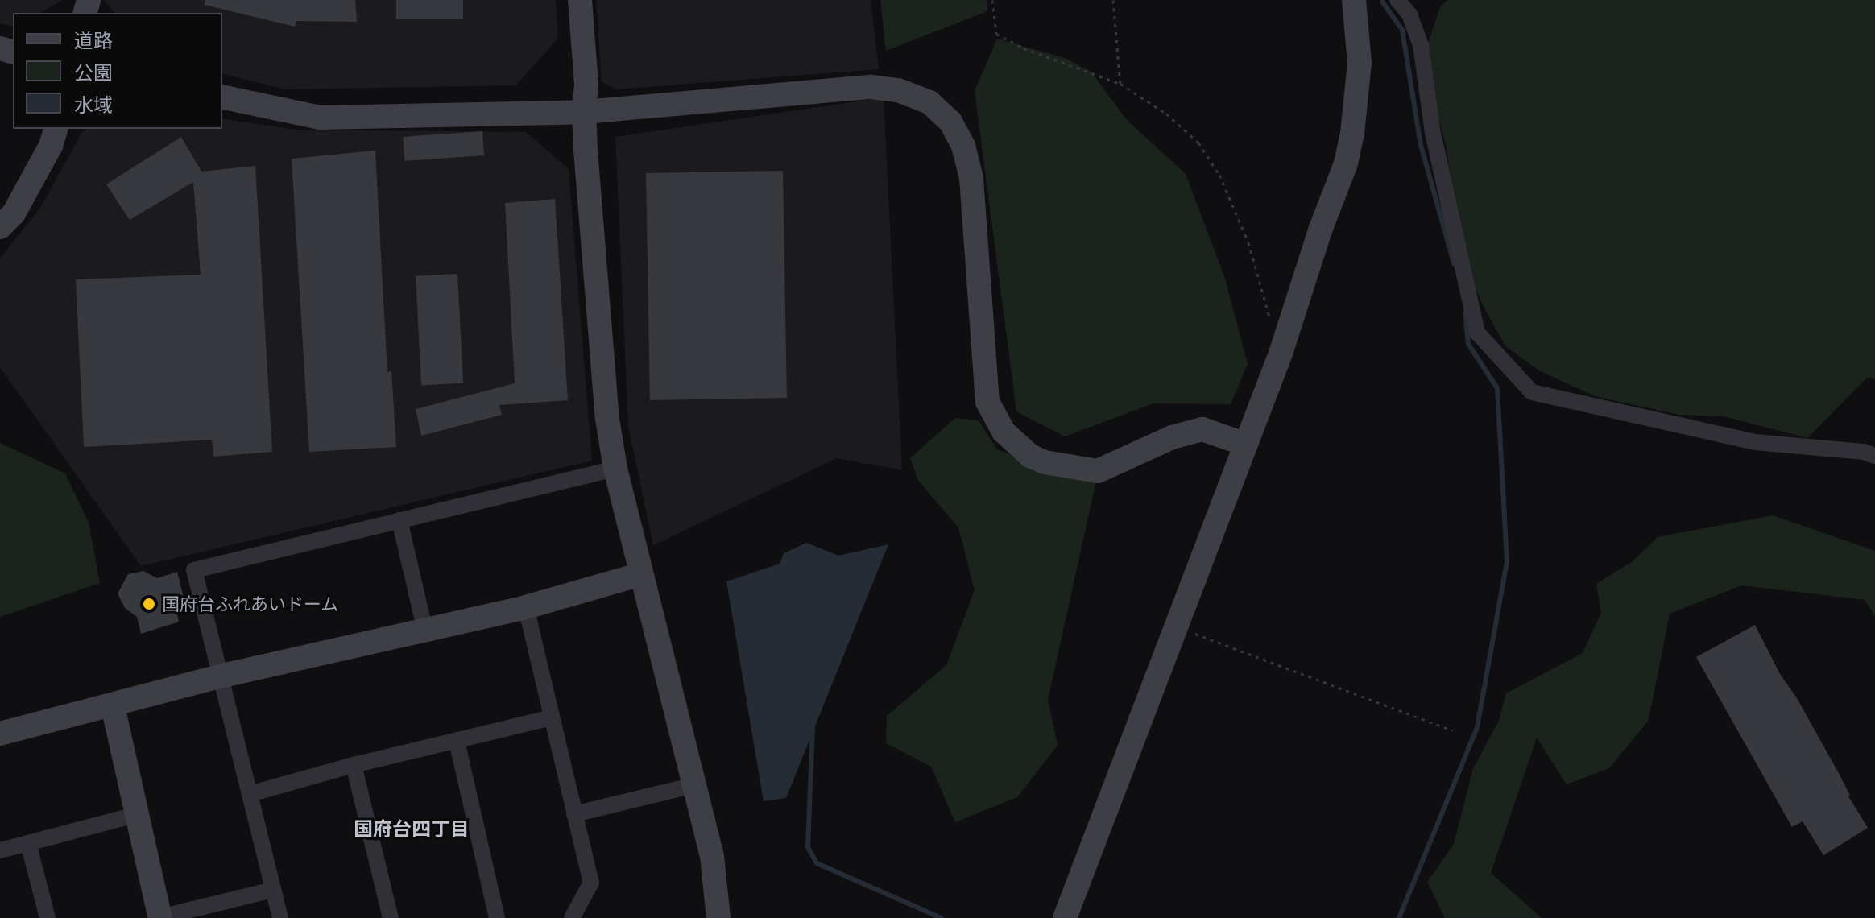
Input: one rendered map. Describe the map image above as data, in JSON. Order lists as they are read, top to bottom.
{
  "districts": ["国府台四丁目"],
  "places": ["国府台ふれあいドーム"],
  "legend": ["道路", "公園", "水域"]
}
